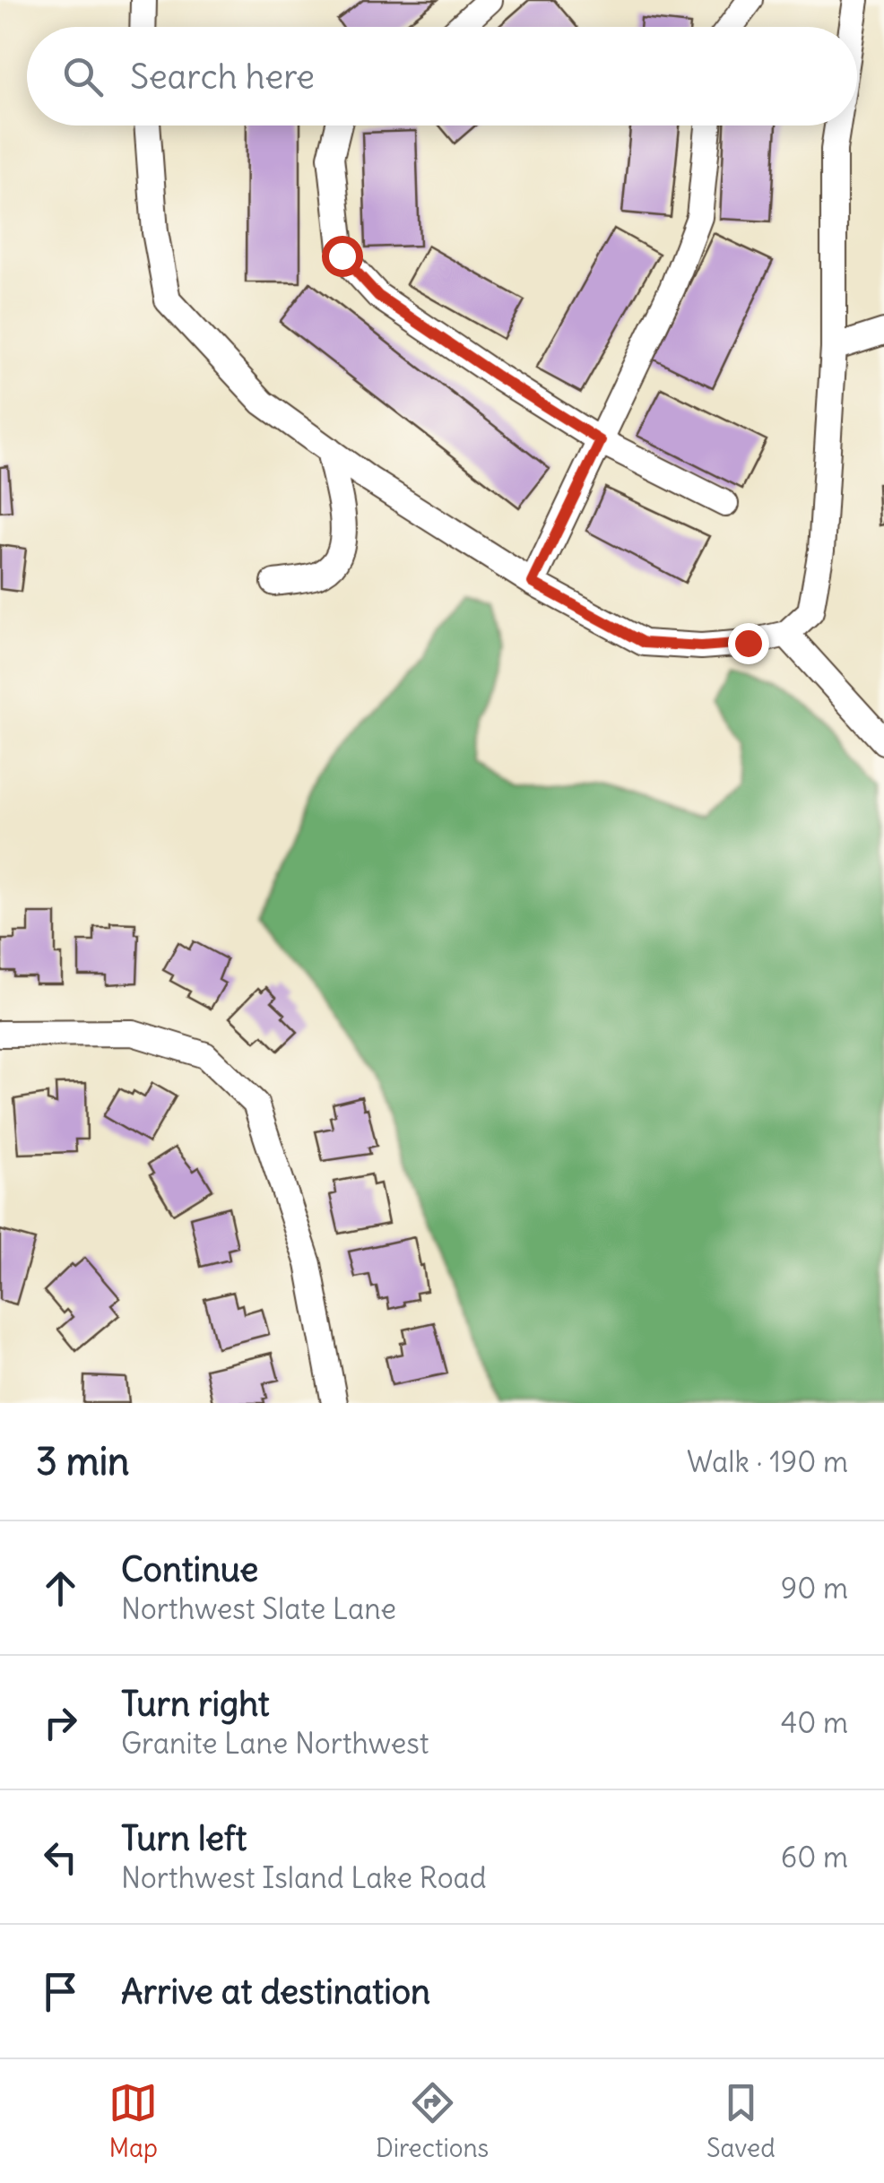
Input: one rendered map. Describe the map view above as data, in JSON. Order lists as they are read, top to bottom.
{
  "page": {
    "search": "Search here",
    "heading": ["3 min", "Walk · 190 m"],
    "list": [
      ["Continue", "Northwest Slate Lane", "90 m"],
      ["Turn right", "Granite Lane Northwest", "40 m"],
      ["Turn left", "Northwest Island Lake Road", "60 m"],
      "Arrive at destination"
    ],
    "nav": ["Map", "Directions", "Saved"]
  }
}
